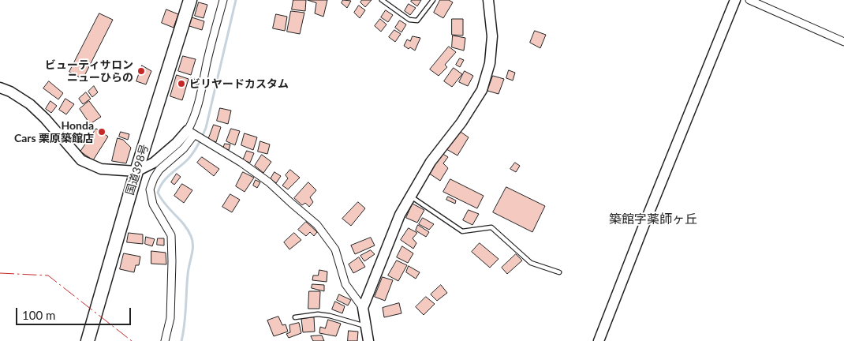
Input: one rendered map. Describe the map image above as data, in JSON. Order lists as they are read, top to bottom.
{
  "streets": {
    "highway": ["国道398号"]
  },
  "districts": ["築館字薬師ヶ丘"],
  "places": ["ビューティサロン ニューひらの", "ビリヤードカスタム", "Honda Cars 栗原築館店"],
  "scale_bar": "100 m"
}
